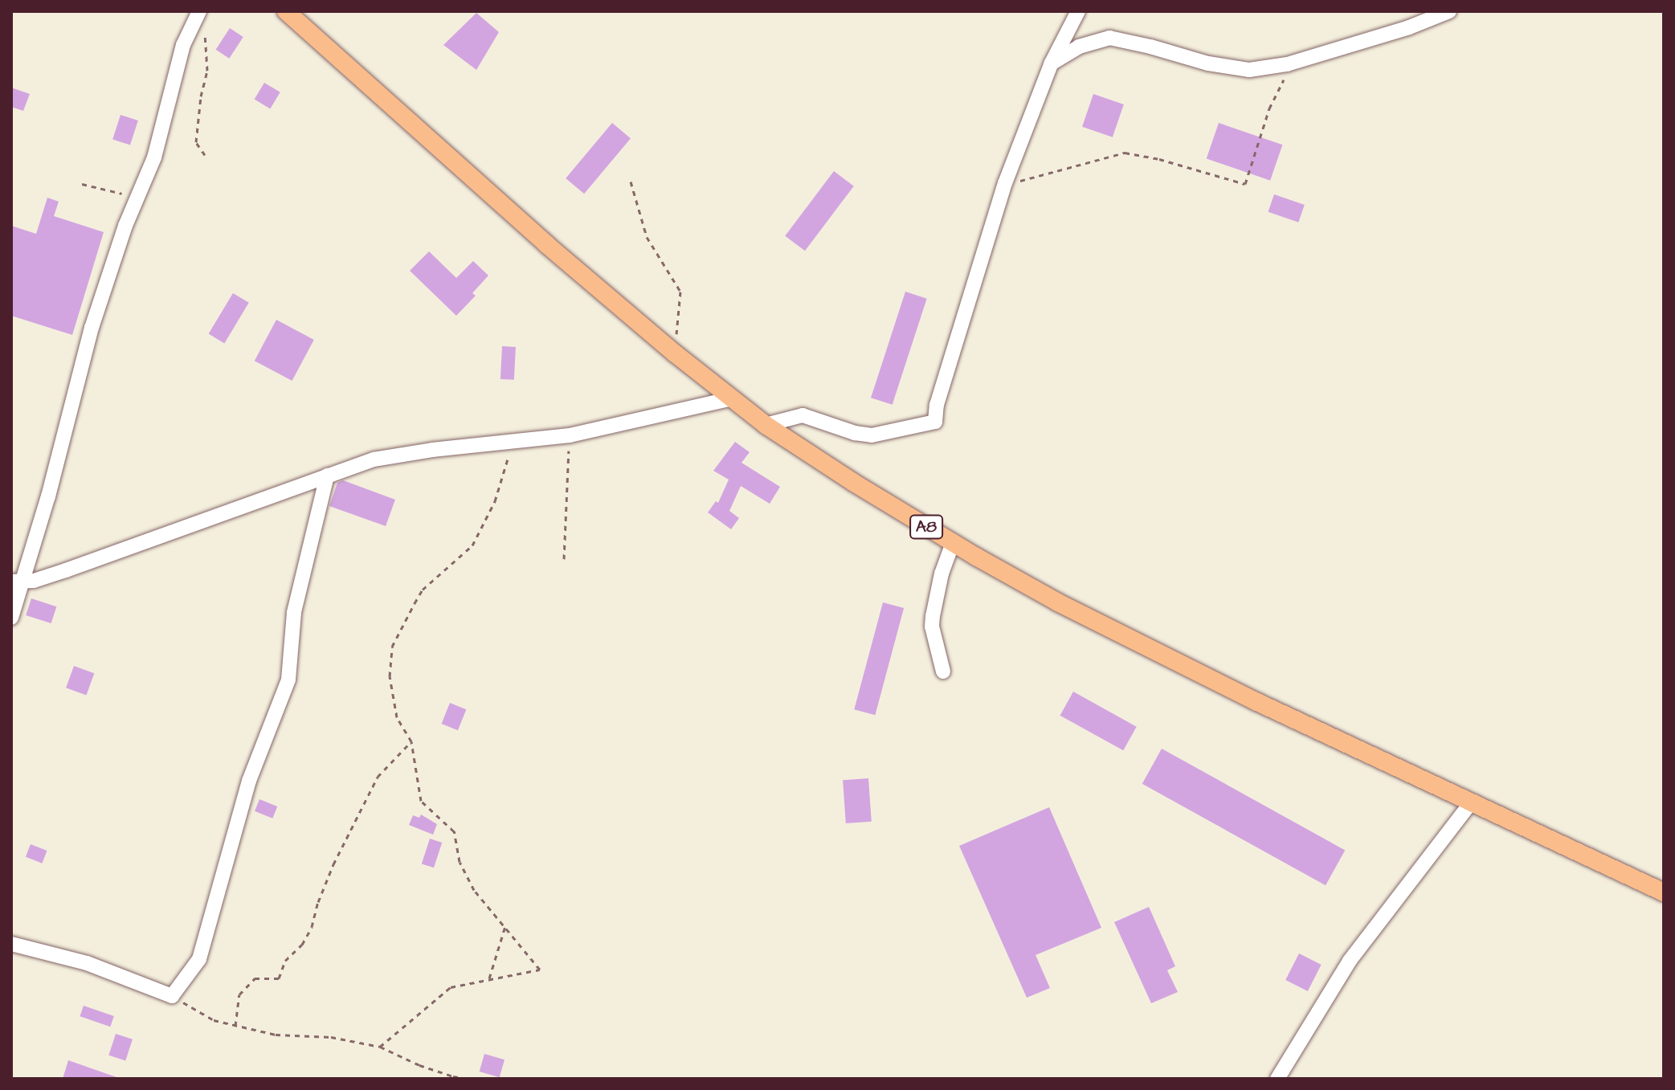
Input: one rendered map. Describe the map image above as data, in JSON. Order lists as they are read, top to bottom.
{
  "streets": {
    "main road": ["A8"]
  }
}
